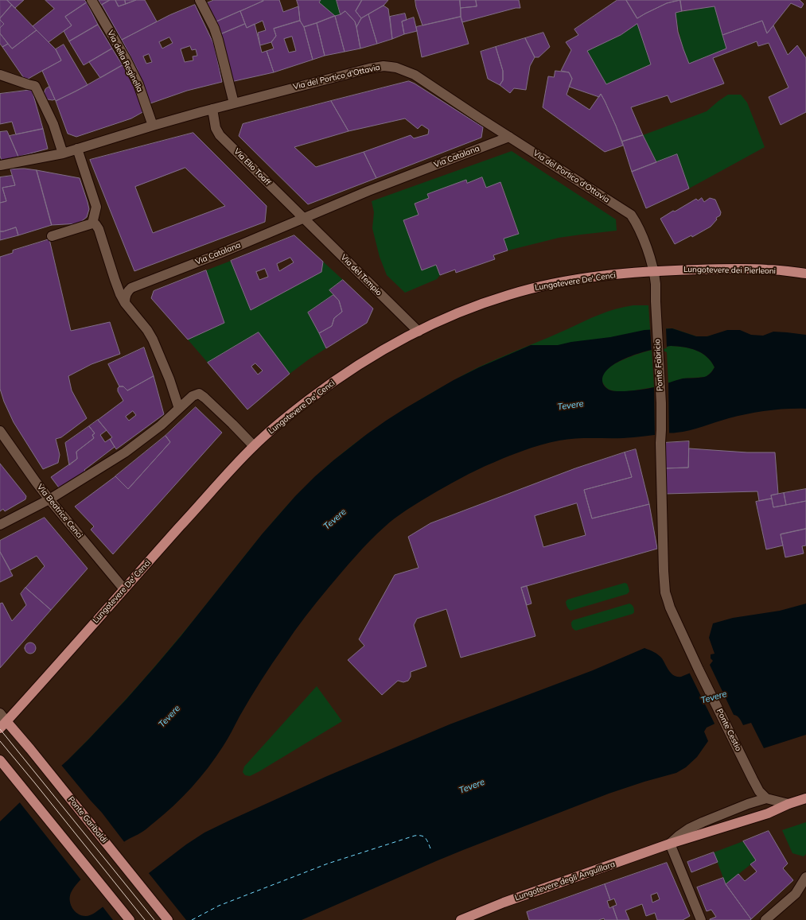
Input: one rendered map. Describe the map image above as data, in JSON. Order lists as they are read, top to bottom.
{
  "streets": {
    "main road": [
      "Lungotevere dei Pierleoni",
      "Lungotevere De' Cenci",
      "Ponte Garibaldi",
      "Lungotevere degli Anguillara"
    ],
    "street": [
      "Via della Reginella",
      "Via del Portico d'Ottavia",
      "Via Catalana",
      "Via Elio Toaff",
      "Via del Tempio",
      "Ponte Fabricio",
      "Via Beatrice Cenci",
      "Ponte Cestio"
    ]
  },
  "crossings": [
    ["Via della Reginella", "Via del Portico d'Ottavia"],
    ["Via del Portico d'Ottavia", "Via Catalana"],
    ["Via del Portico d'Ottavia", "Via Elio Toaff"],
    ["Via del Portico d'Ottavia", "Ponte Fabricio"],
    ["Via Catalana", "Via Elio Toaff"],
    ["Via Catalana", "Via del Tempio"],
    ["Via Elio Toaff", "Via del Tempio"],
    ["Lungotevere dei Pierleoni", "Lungotevere De' Cenci"],
    ["Lungotevere dei Pierleoni", "Ponte Fabricio"],
    ["Via del Tempio", "Lungotevere De' Cenci"],
    ["Lungotevere De' Cenci", "Ponte Fabricio"],
    ["Lungotevere De' Cenci", "Via Beatrice Cenci"],
    ["Lungotevere De' Cenci", "Ponte Garibaldi"],
    ["Ponte Fabricio", "Ponte Cestio"],
    ["Ponte Cestio", "Lungotevere degli Anguillara"]
  ],
  "water": ["Tevere"]
}
